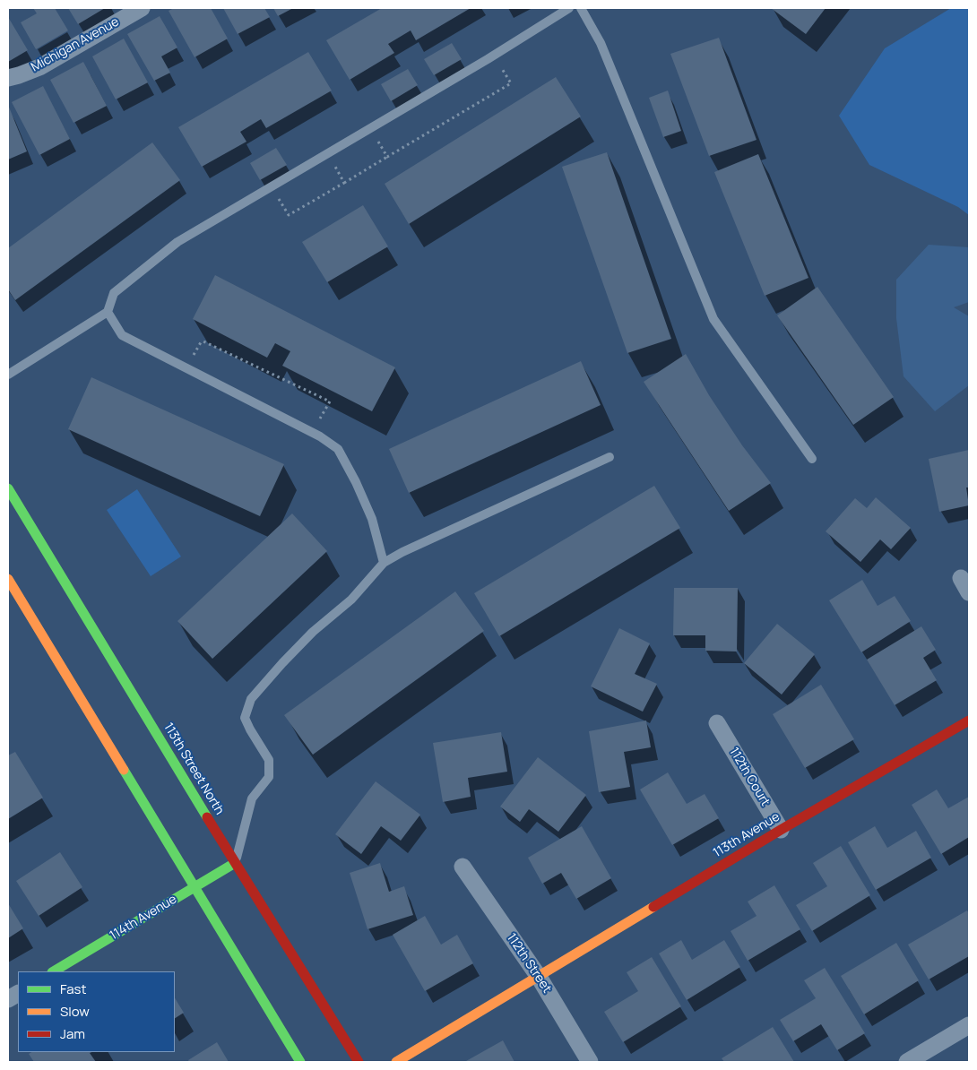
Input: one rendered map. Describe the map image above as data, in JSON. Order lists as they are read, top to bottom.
{
  "streets": {
    "main road": ["113th Street North", "113th Avenue", "114th Avenue"],
    "street": ["Michigan Avenue", "112th Court", "112th Street"]
  },
  "crossings": [
    ["113th Street North", "114th Avenue"],
    ["112th Court", "113th Avenue"],
    ["113th Avenue", "112th Street"]
  ],
  "legend": ["Fast", "Slow", "Jam"]
}
